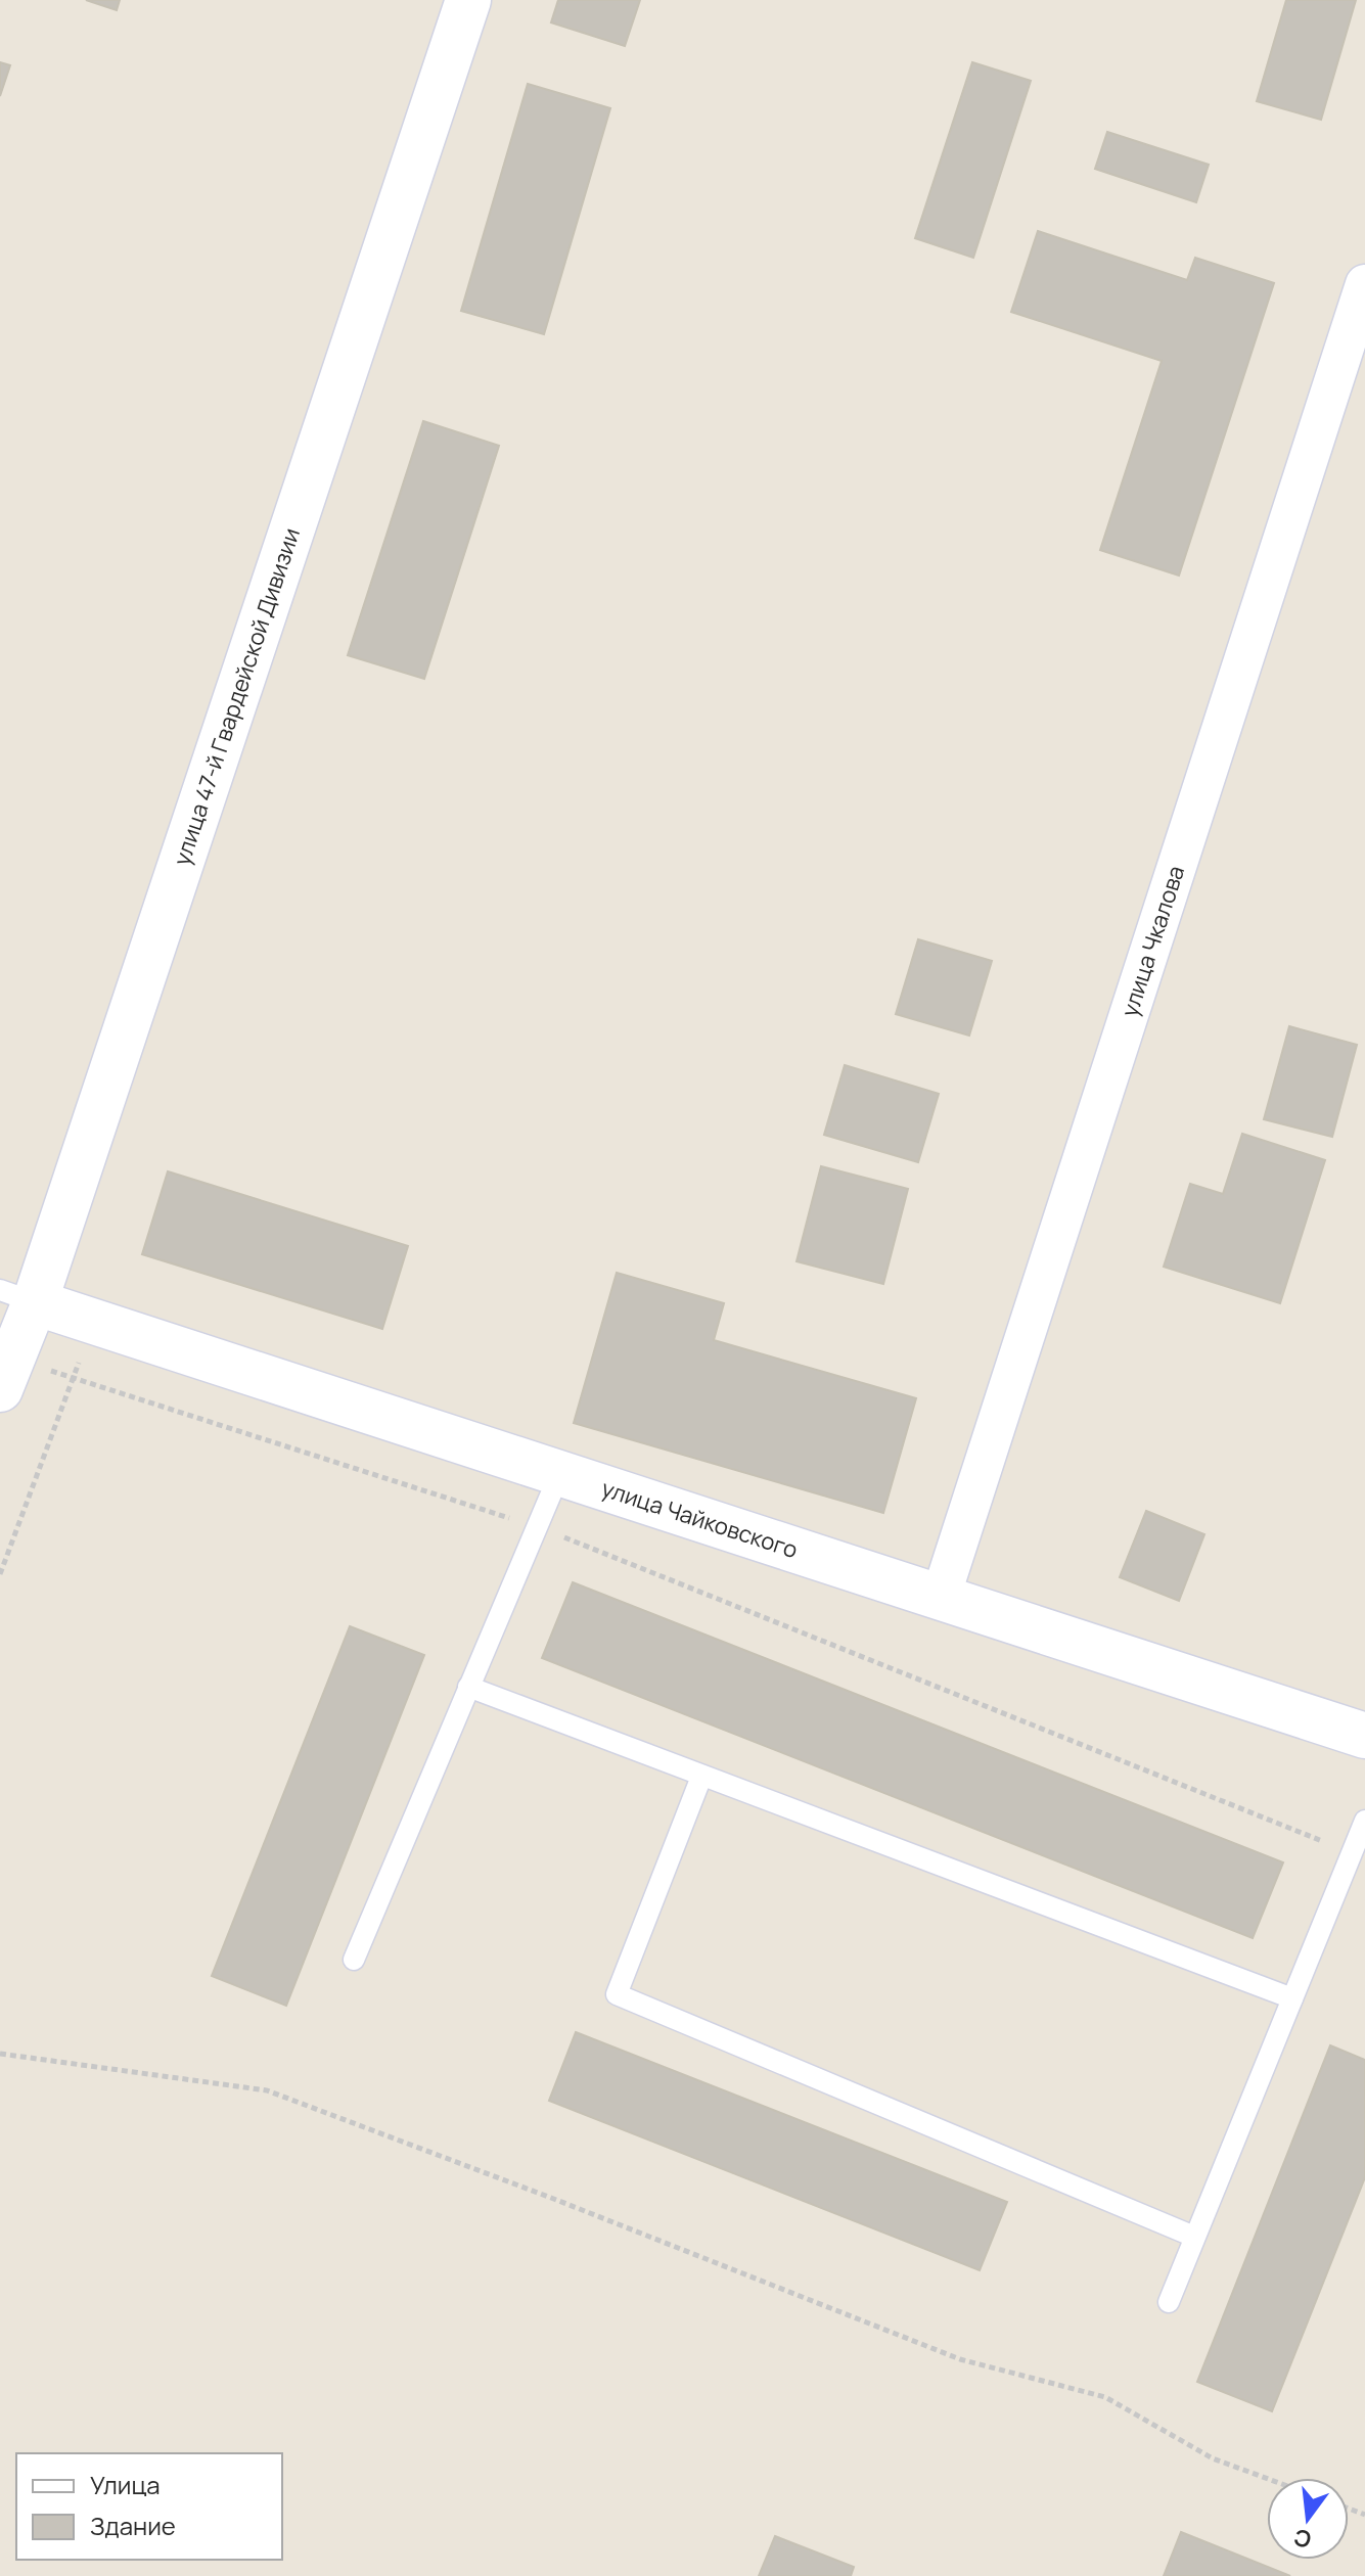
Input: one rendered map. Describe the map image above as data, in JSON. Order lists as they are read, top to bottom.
{
  "streets": {
    "street": ["улица 47-й Гвардейской Дивизии", "улица Чкалова", "улица Чайковского"]
  },
  "crossings": [
    ["улица 47-й Гвардейской Дивизии", "улица Чайковского"],
    ["улица Чкалова", "улица Чайковского"]
  ],
  "legend": ["Улица", "Здание"],
  "north": "bottom"
}
